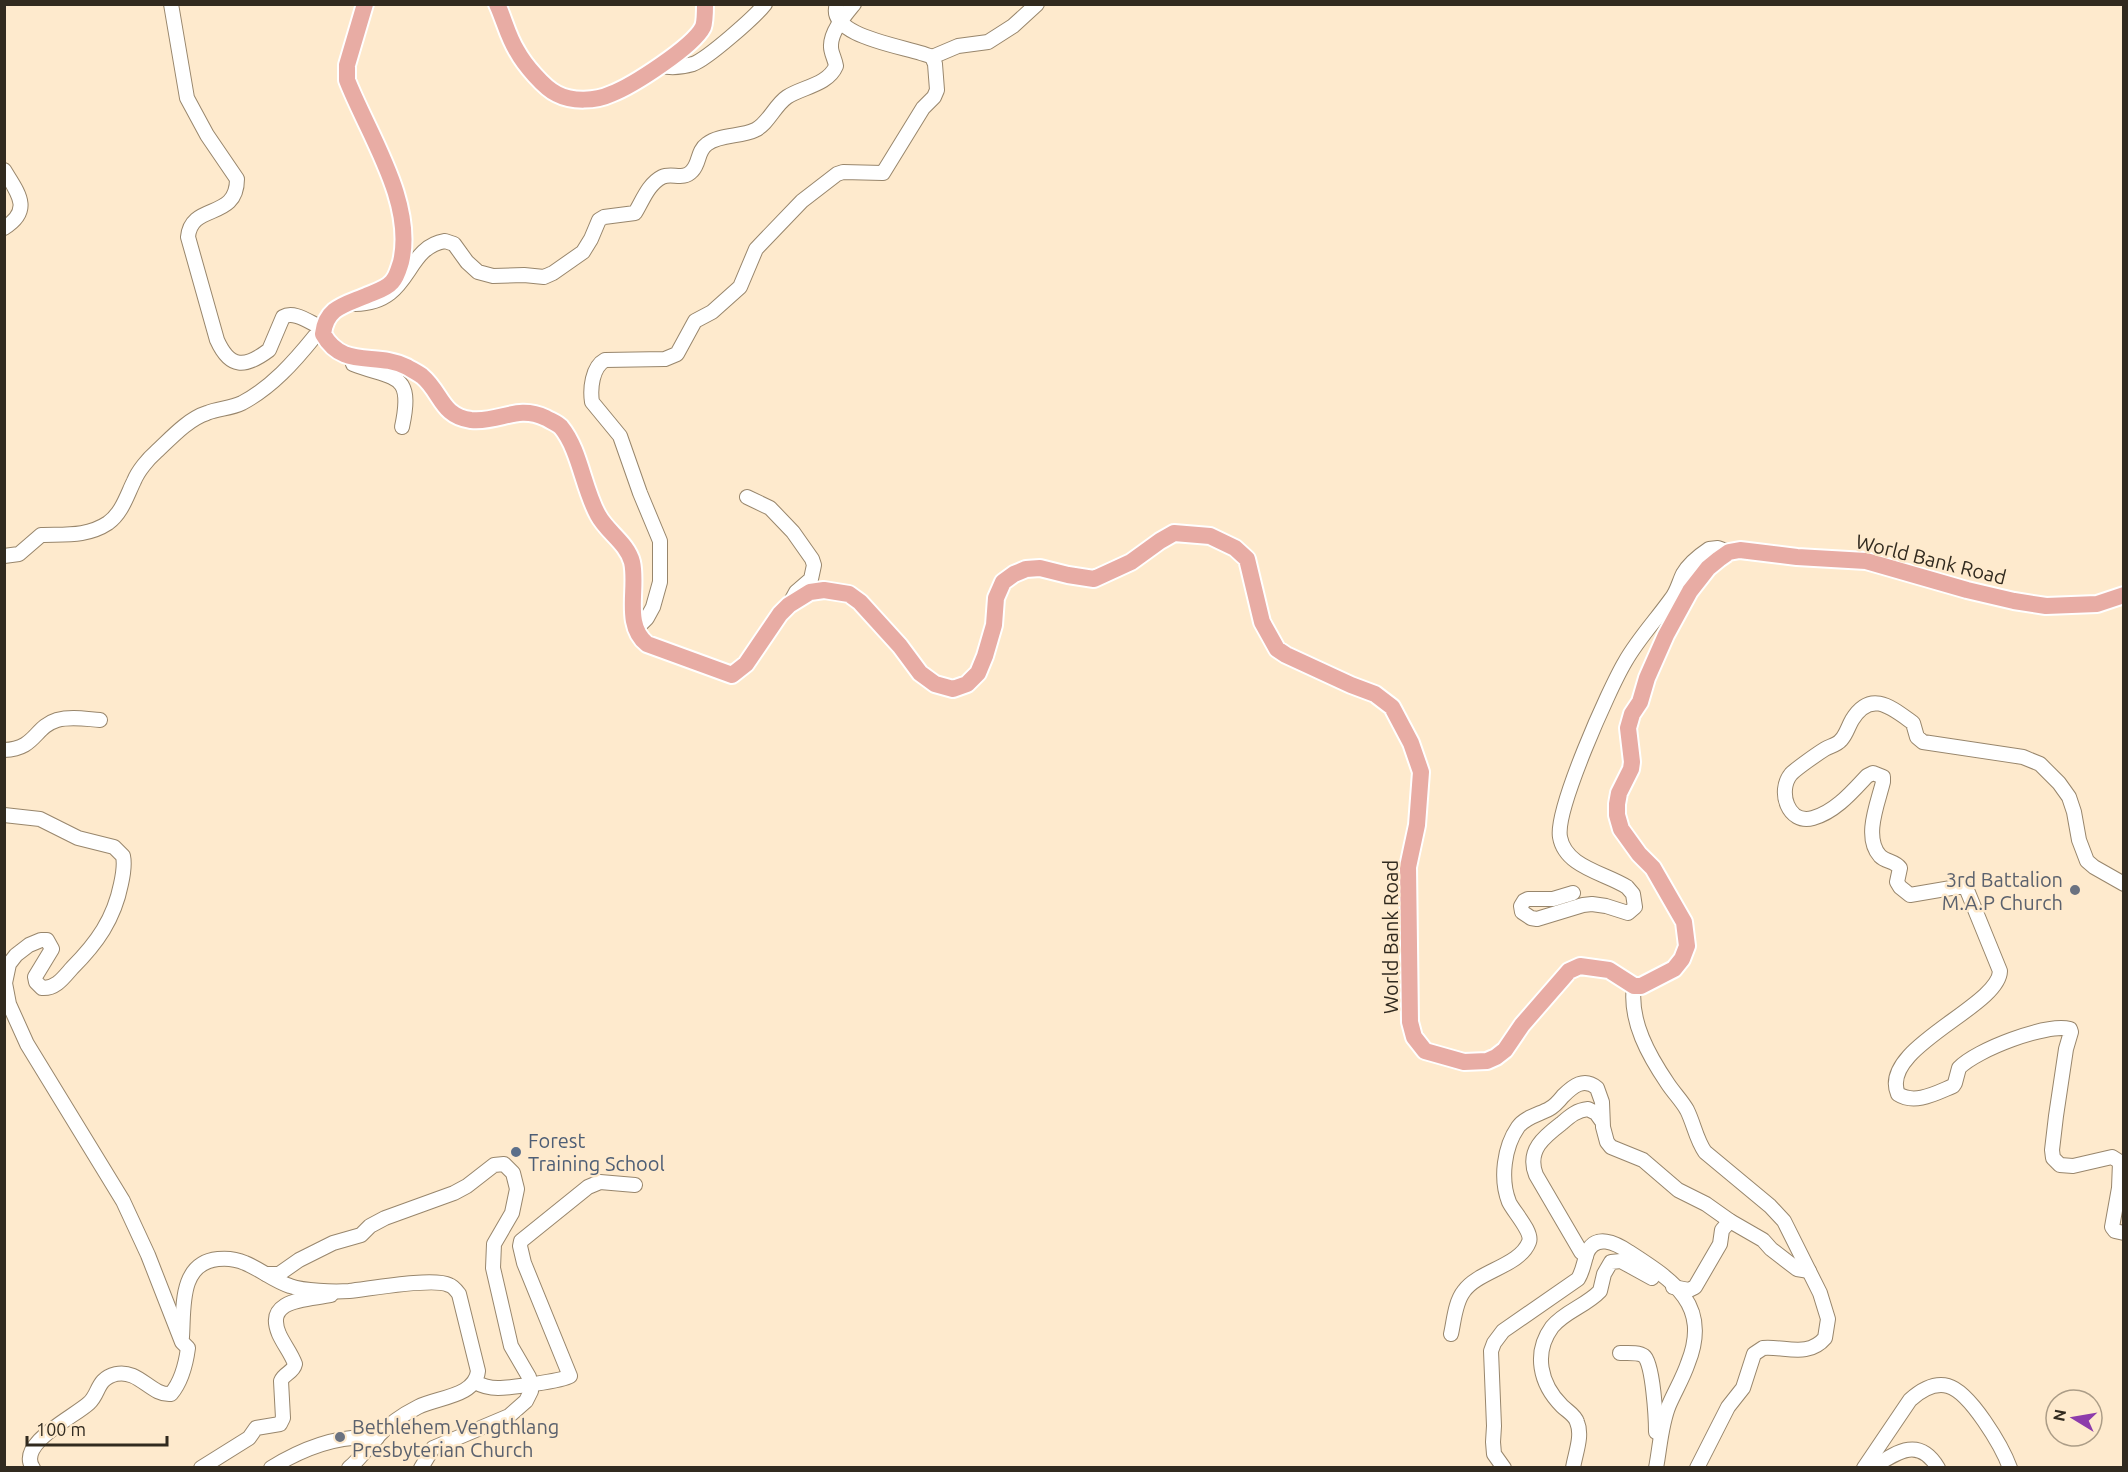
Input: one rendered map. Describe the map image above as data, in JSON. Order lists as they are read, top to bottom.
{
  "streets": {
    "main road": ["World Bank Road"]
  },
  "places": ["3rd Battalion M.A.P Church", "Forest Training School", "Bethlehem Vengthlang Presbyterian Church"],
  "scale_bar": "100 m",
  "north": "left"
}
